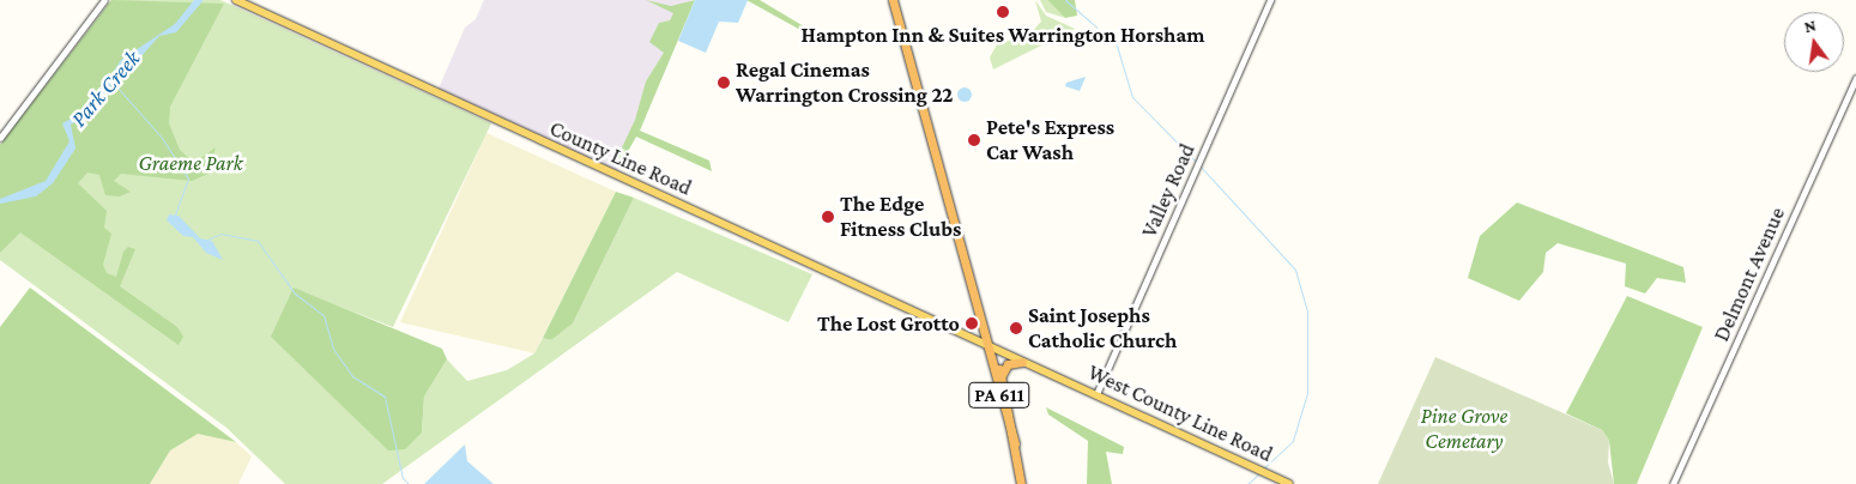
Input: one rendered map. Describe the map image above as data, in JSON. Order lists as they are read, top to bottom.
{
  "streets": {
    "highway": ["PA 611"],
    "main road": ["County Line Road", "West County Line Road"],
    "street": ["Valley Road", "Delmont Avenue"]
  },
  "crossings": [
    ["County Line Road", "PA 611"],
    ["County Line Road", "West County Line Road"],
    ["Valley Road", "West County Line Road"],
    ["PA 611", "West County Line Road"]
  ],
  "water": ["Park Creek"],
  "parks": ["Graeme Park", "Pine Grove Cemetary"],
  "places": [
    "Hampton Inn & Suites Warrington Horsham",
    "Regal Cinemas Warrington Crossing 22",
    "Pete's Express Car Wash",
    "The Edge Fitness Clubs",
    "The Lost Grotto",
    "Saint Josephs Catholic Church"
  ],
  "north": "top"
}
